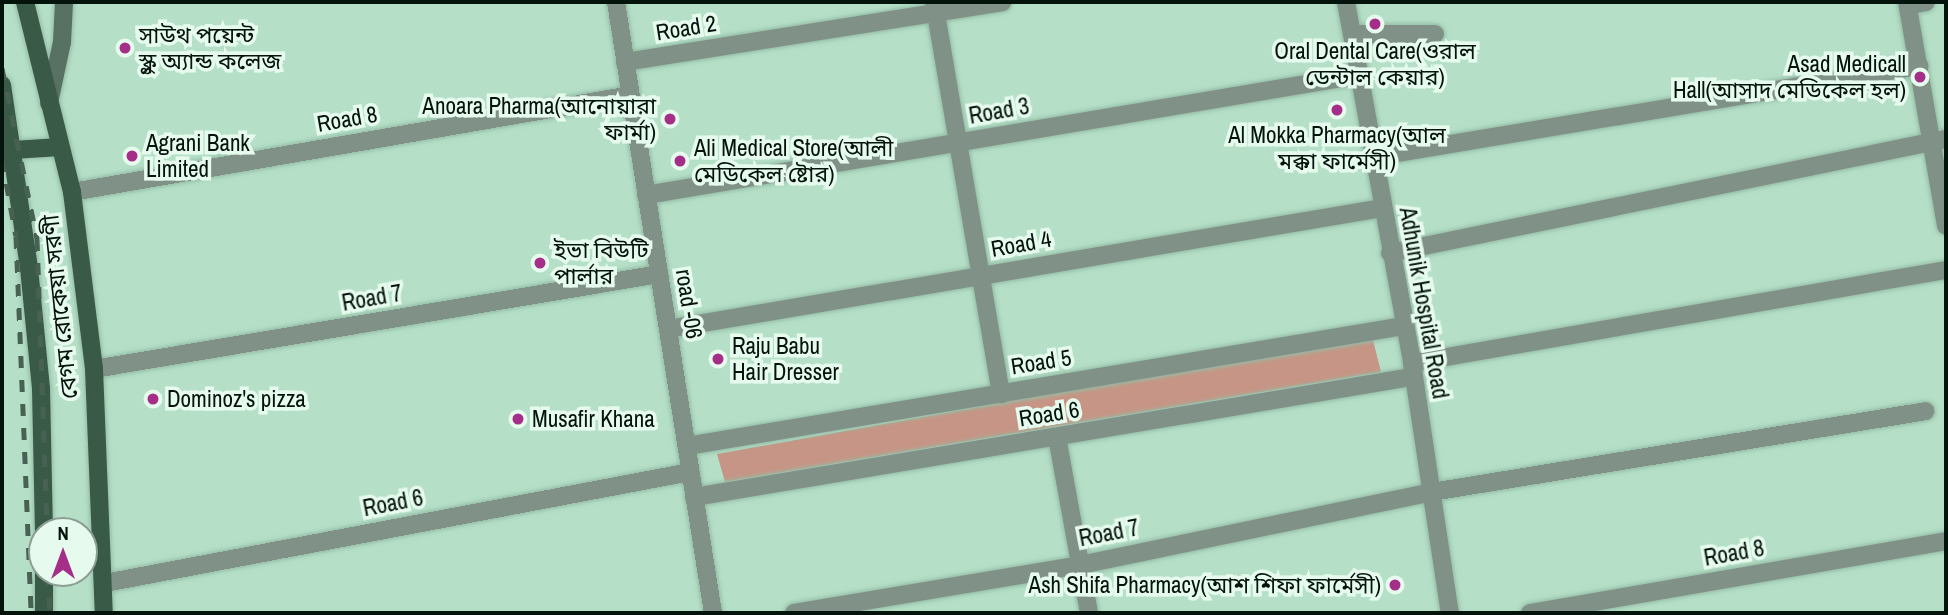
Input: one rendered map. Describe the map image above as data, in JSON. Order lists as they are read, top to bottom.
{
  "streets": {
    "main road": ["বেগম রোকেয়া সরণী"],
    "street": [
      "Road 2",
      "Road 3",
      "Road 8",
      "Road 4",
      "Road 7",
      "Adhunik Hospital Road",
      "road -06",
      "Road 5",
      "Road 6"
    ]
  },
  "crossings": [
    ["Road 2", "road -06"],
    ["Road 3", "Adhunik Hospital Road"],
    ["Road 3", "road -06"],
    ["Road 8", "road -06"],
    ["Road 8", "বেগম রোকেয়া সরণী"],
    ["Road 4", "Adhunik Hospital Road"],
    ["Road 4", "road -06"],
    ["Road 7", "Adhunik Hospital Road"],
    ["Road 7", "road -06"],
    ["Road 7", "বেগম রোকেয়া সরণী"],
    ["Adhunik Hospital Road", "Road 5"],
    ["Adhunik Hospital Road", "Road 6"],
    ["road -06", "Road 5"],
    ["road -06", "Road 6"],
    ["বেগম রোকেয়া সরণী", "Road 6"]
  ],
  "places": [
    "Oral Dental Care(ওরাল ডেন্টাল কেয়ার)",
    "সাউথ পয়েন্ট স্কুল অ্যান্ড কলেজ",
    "Asad Medicall Hall(আসাদ মেডিকেল হল)",
    "Al Mokka Pharmacy(আল মক্কা ফার্মেসী)",
    "Anoara Pharma(আনোয়ারা ফার্মা)",
    "Agrani Bank Limited",
    "Ali Medical Store(আলী মেডিকেল ষ্টোর)",
    "ইভা বিউটি পার্লার",
    "Raju Babu Hair Dresser",
    "Dominoz's pizza",
    "Musafir Khana",
    "Ash Shifa Pharmacy(আশ শিফা ফার্মেসী)"
  ],
  "north": "top"
}
